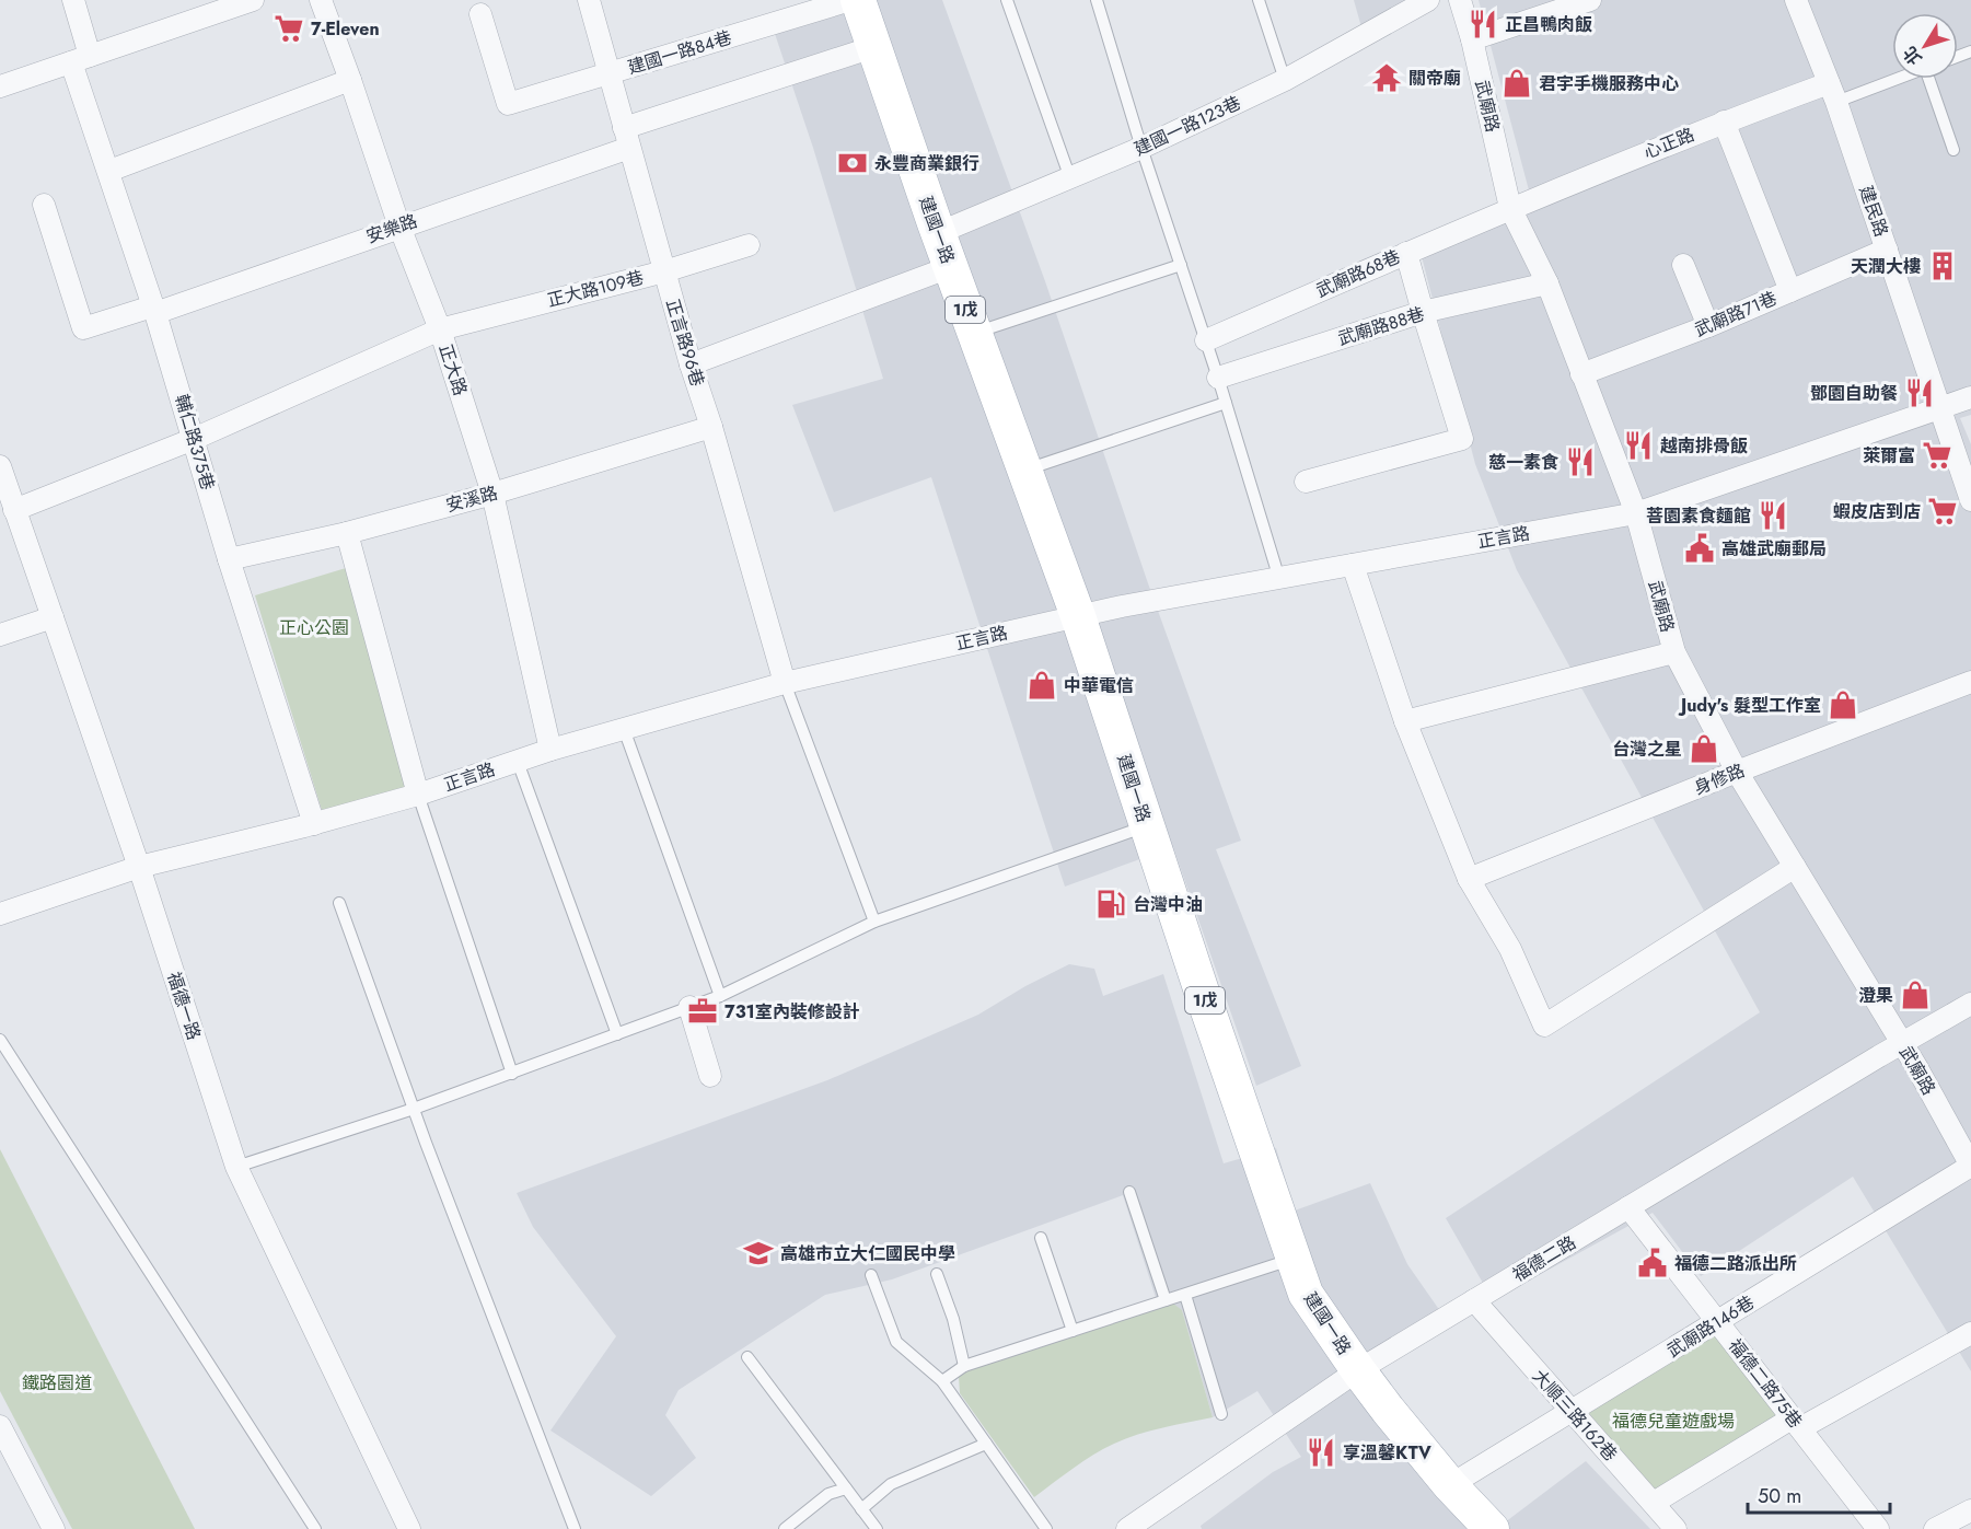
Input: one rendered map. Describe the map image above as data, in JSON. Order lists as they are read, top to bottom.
{
  "streets": {
    "main road": ["建國一路", "1戊"],
    "street": [
      "建國一路84巷",
      "武廟路",
      "建國一路123巷",
      "心正路",
      "建民路",
      "安樂路",
      "武廟路68巷",
      "正大路109巷",
      "武廟路71巷",
      "武廟路88巷",
      "正言路96巷",
      "正大路",
      "輔仁路375巷",
      "安溪路",
      "正言路",
      "身修路",
      "福德一路",
      "福德二路",
      "武廟路146巷",
      "福德二路75巷",
      "大順三路162巷"
    ]
  },
  "crossings": [
    ["建國一路84巷", "正言路96巷"],
    ["武廟路", "心正路"],
    ["武廟路", "武廟路68巷"],
    ["武廟路", "武廟路71巷"],
    ["武廟路", "武廟路88巷"],
    ["武廟路", "正言路"],
    ["武廟路", "身修路"],
    ["武廟路", "福德二路"],
    ["武廟路", "武廟路146巷"],
    ["建國一路123巷", "建國一路"],
    ["心正路", "建民路"],
    ["心正路", "武廟路68巷"],
    ["建民路", "武廟路71巷"],
    ["建民路", "正言路"],
    ["安樂路", "建國一路"],
    ["安樂路", "正言路96巷"],
    ["安樂路", "正大路"],
    ["安樂路", "輔仁路375巷"],
    ["建國一路", "正言路"],
    ["建國一路", "福德二路"],
    ["建國一路", "武廟路146巷"],
    ["正大路109巷", "正言路96巷"],
    ["正大路109巷", "正大路"],
    ["正大路109巷", "輔仁路375巷"],
    ["正大路109巷", "福德一路"],
    ["正言路96巷", "安溪路"],
    ["正言路96巷", "正言路"],
    ["正大路", "安溪路"],
    ["正大路", "正言路"],
    ["輔仁路375巷", "安溪路"],
    ["輔仁路375巷", "正言路"],
    ["正言路", "福德一路"],
    ["福德二路", "福德二路75巷"],
    ["福德二路", "大順三路162巷"],
    ["武廟路146巷", "福德二路75巷"],
    ["武廟路146巷", "大順三路162巷"]
  ],
  "parks": ["正心公園", "鐵路園道", "福德兒童遊戲場"],
  "places": {
    "restaurant": [
      "正昌鴨肉飯",
      "鄧園自助餐",
      "越南排骨飯",
      "慈一素食",
      "菩園素食麵館",
      "享溫馨KTV"
    ],
    "supermarket": ["7-Eleven", "萊爾富", "蝦皮店到店"],
    "temple": ["關帝廟"],
    "shop": [
      "君宇手機服務中心",
      "中華電信",
      "Judy's 髮型工作室",
      "台灣之星",
      "澄果"
    ],
    "bank": ["永豐商業銀行"],
    "building": ["天潤大樓"],
    "public building": ["高雄武廟郵局", "福德二路派出所"],
    "fuel station": ["台灣中油"],
    "office": ["731室內裝修設計"],
    "school or university": ["高雄市立大仁國民中學"]
  },
  "scale_bar": "50 m",
  "north": "bottom left"
}
